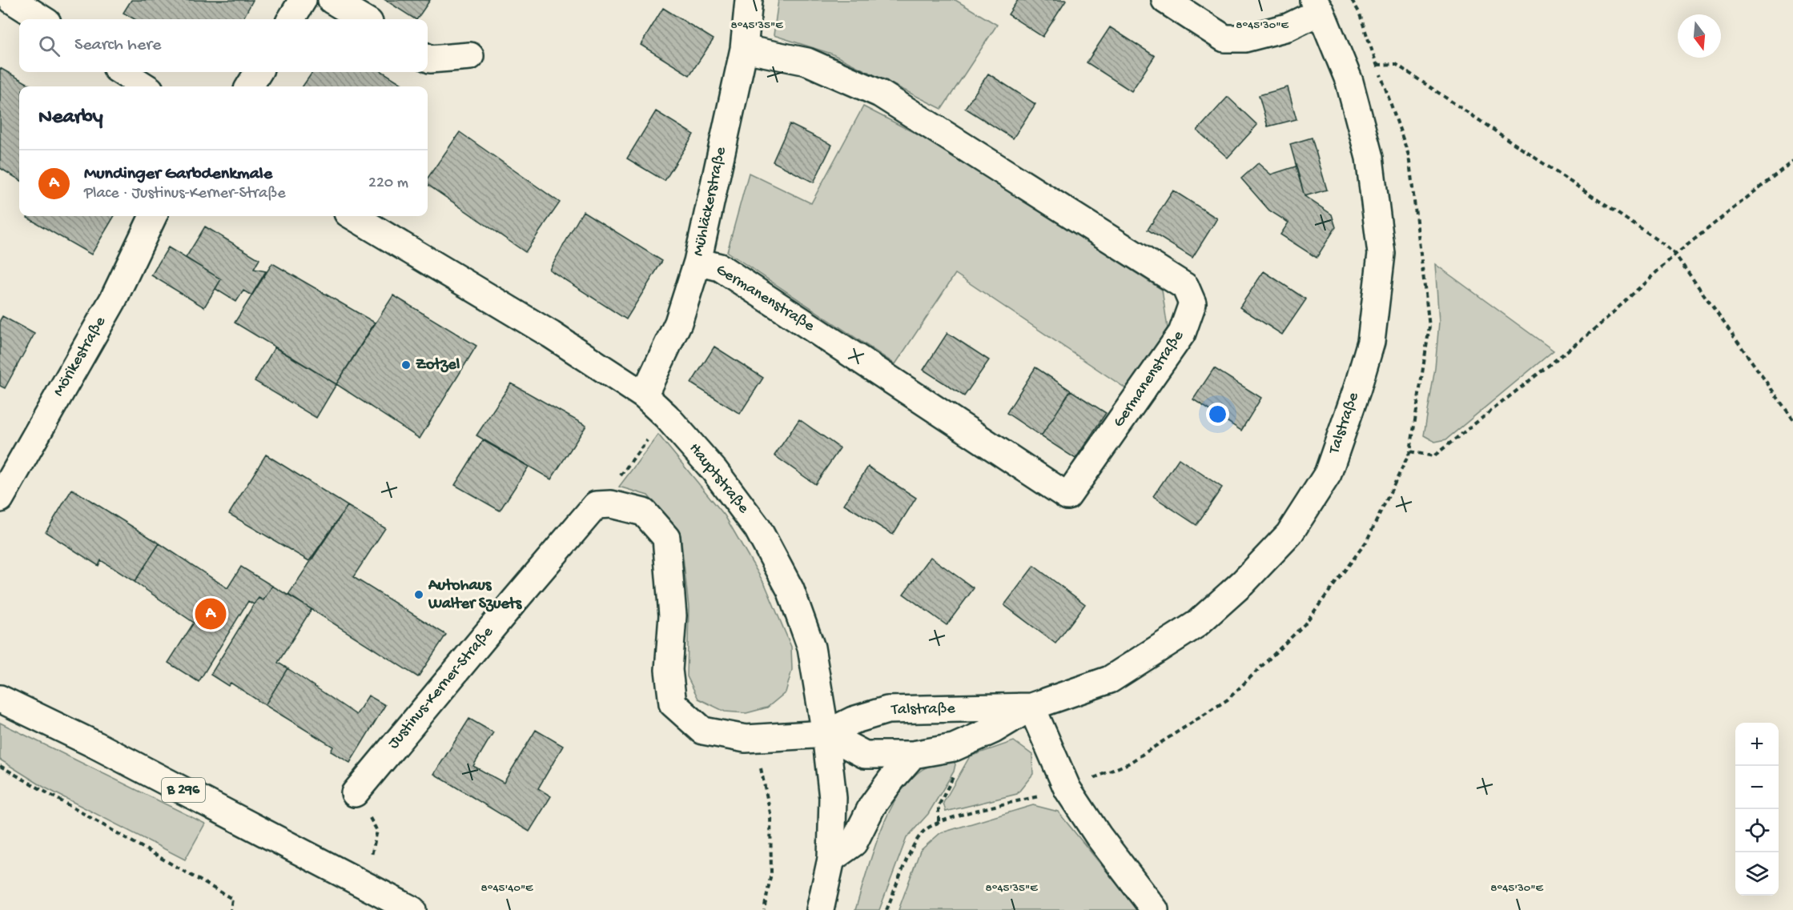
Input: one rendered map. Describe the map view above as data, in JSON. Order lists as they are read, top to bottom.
{
  "streets": {
    "street": [
      "Mühläckerstraße",
      "Germanenstraße",
      "Mörikestraße",
      "Talstraße",
      "Hauptstraße",
      "Justinus-Kerner-Straße",
      "B 296"
    ]
  },
  "crossings": [
    ["Mühläckerstraße", "Germanenstraße"],
    ["Mühläckerstraße", "Hauptstraße"],
    ["Talstraße", "Hauptstraße"]
  ],
  "places": ["Zotzel", "Autohaus Walter Szuets"],
  "north": "bottom",
  "page": {
    "search": "Search here",
    "heading": "Nearby",
    "list": [
      {
        "mark": "A",
        "name": "Mundinger Garbdenkmale",
        "note": "Place · Justinus-Kerner-Straße",
        "value": "220 m"
      }
    ],
    "pins": "A",
    "map_buttons": ["+", "−"]
  },
  "coordinates": ["8°45'35\"E", "8°45'30\"E", "8°45'40\"E"]
}
